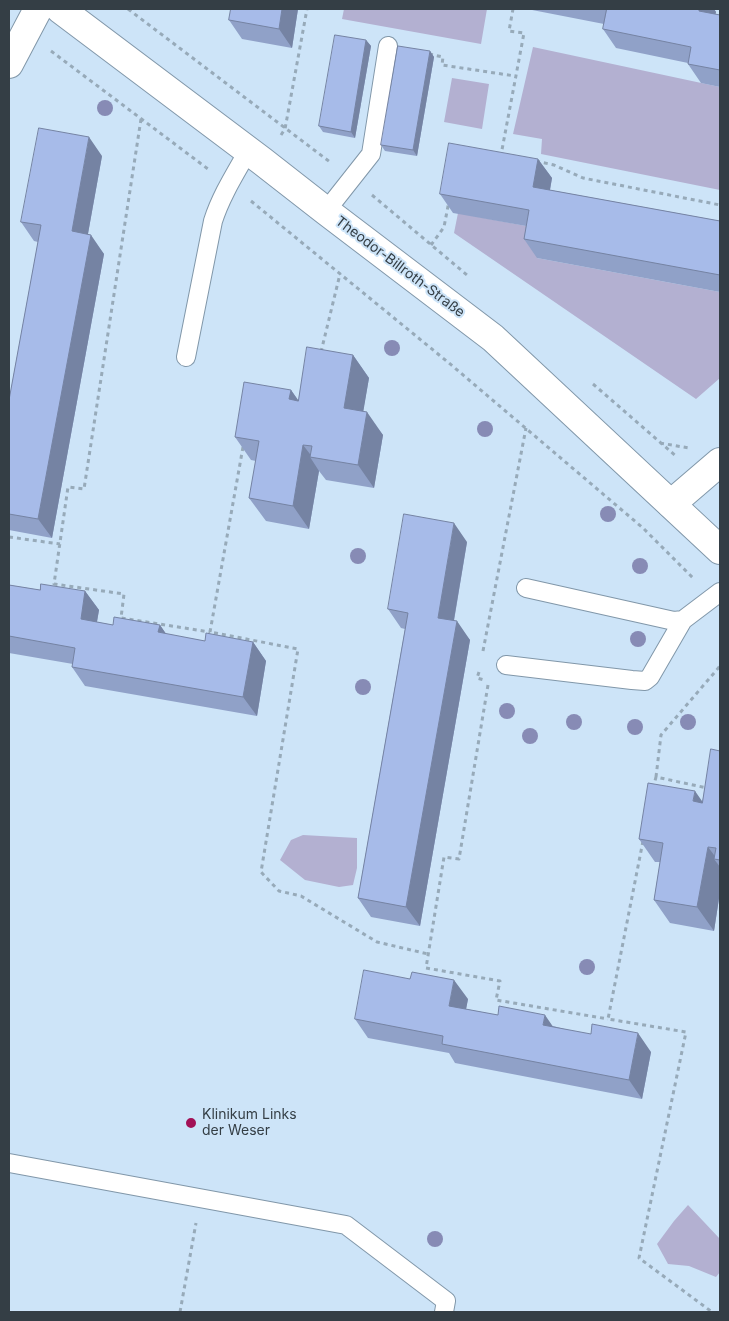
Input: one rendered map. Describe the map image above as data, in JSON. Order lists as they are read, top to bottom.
{
  "streets": {
    "street": ["Theodor-Billroth-Straße"]
  },
  "places": ["Klinikum Links der Weser"]
}
